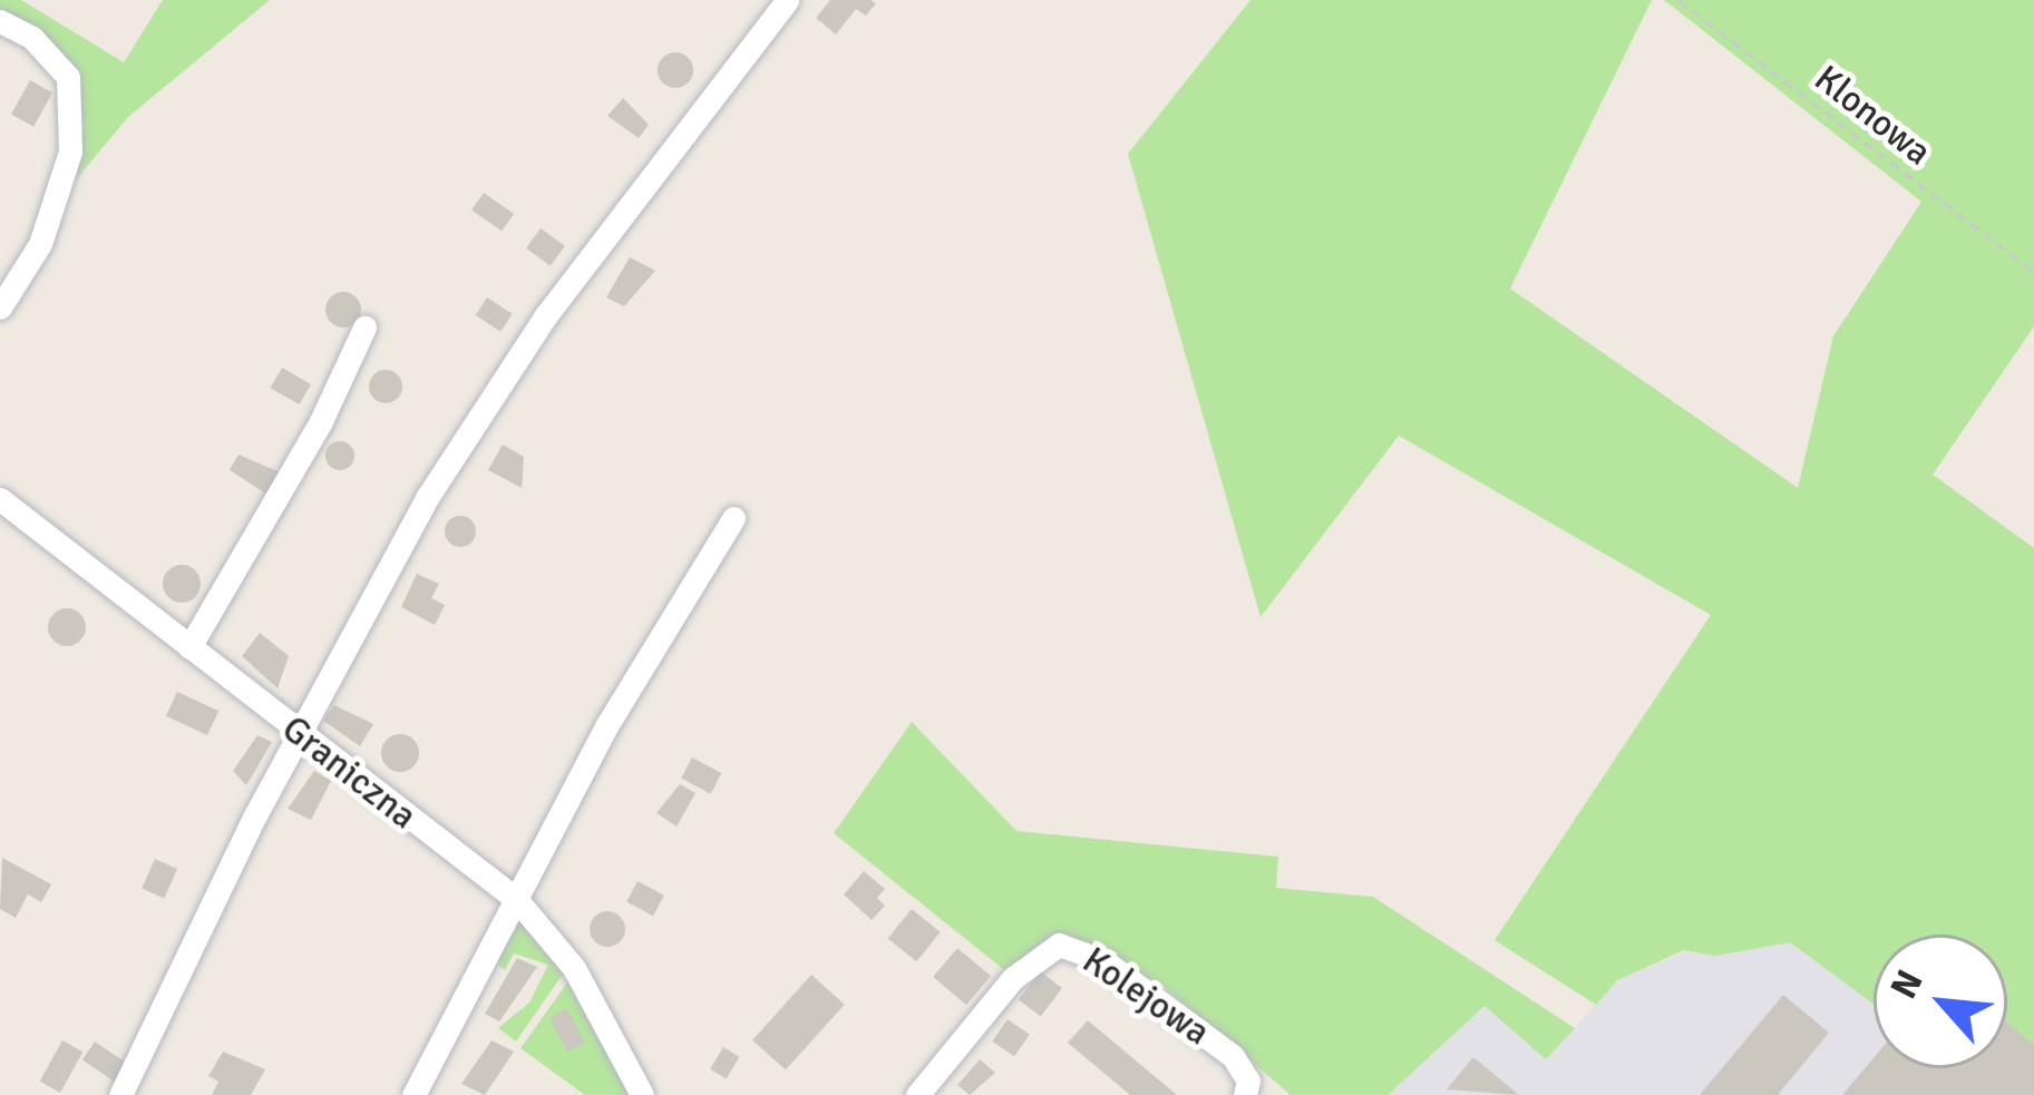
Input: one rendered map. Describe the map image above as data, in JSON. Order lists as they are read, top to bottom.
{
  "streets": {
    "street": ["Graniczna", "Kolejowa"],
    "path": ["Klonowa"]
  },
  "north": "top left"
}
